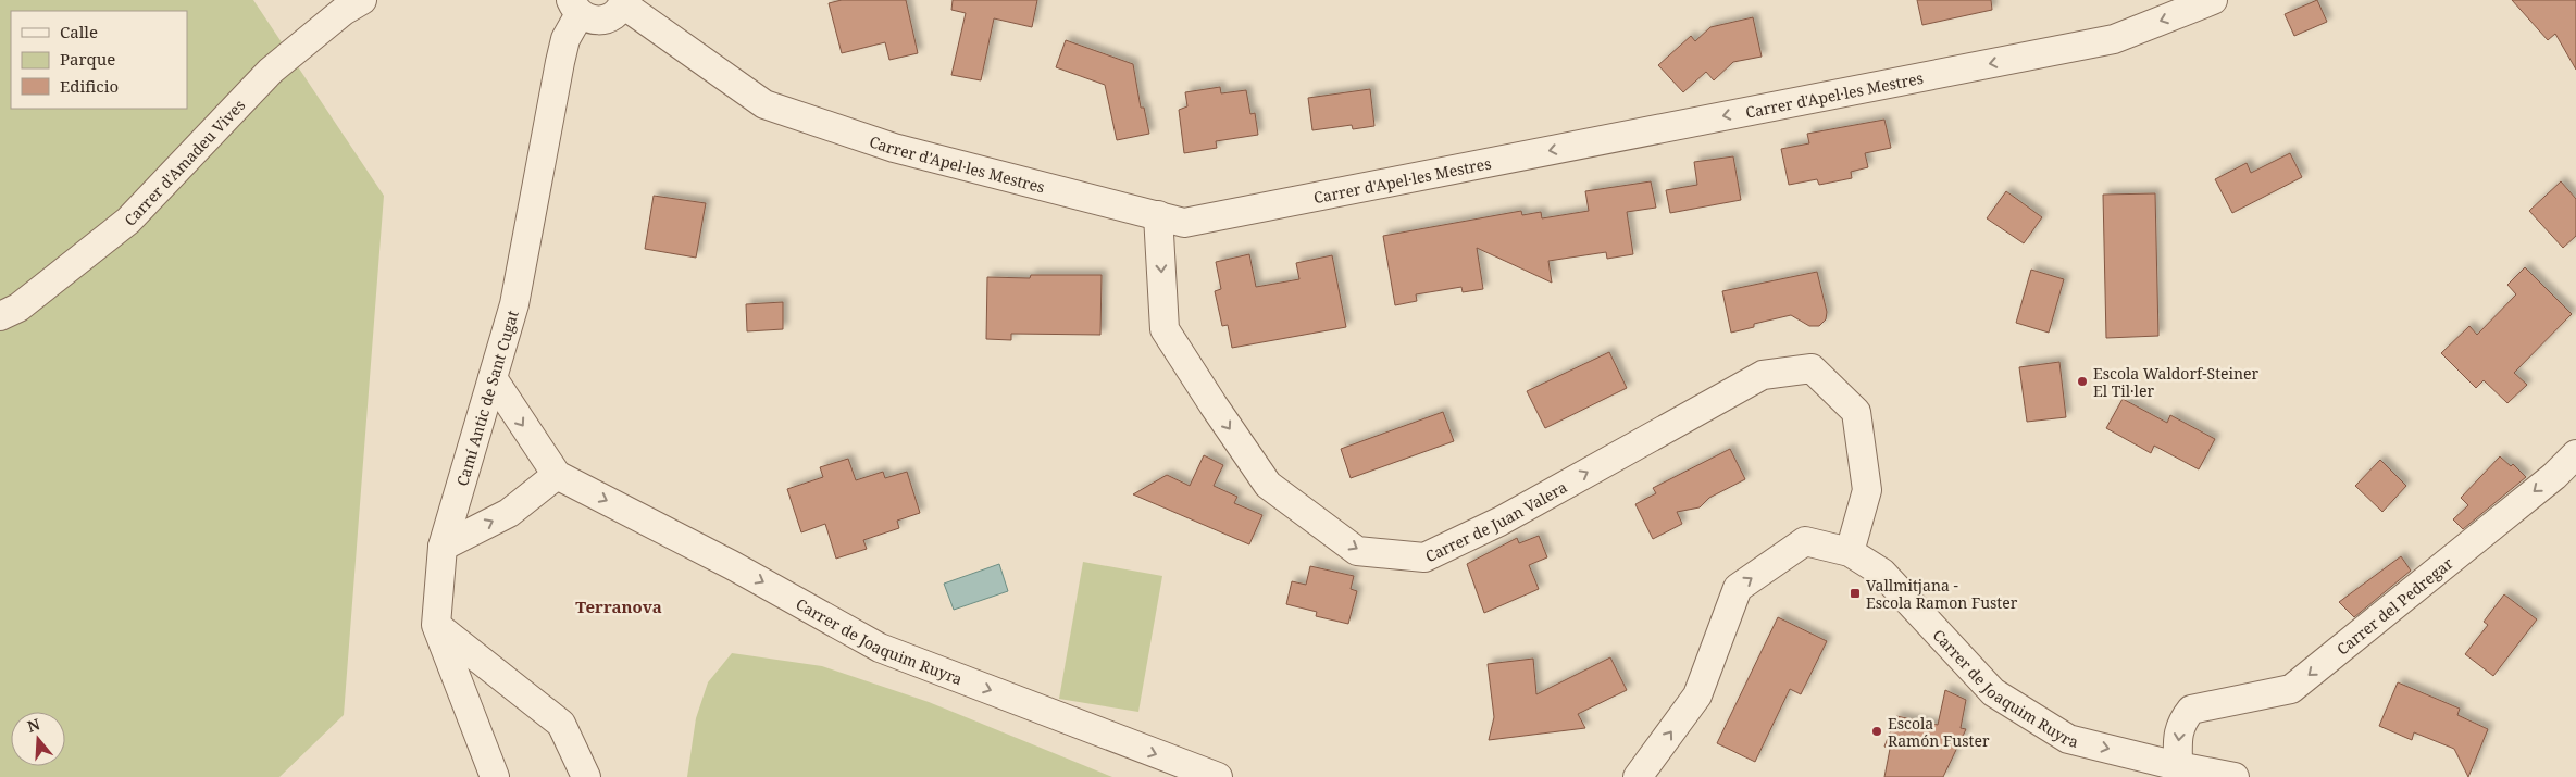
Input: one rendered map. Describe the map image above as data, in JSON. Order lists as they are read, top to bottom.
{
  "streets": {
    "street": [
      "Carrer d'Apel·les Mestres",
      "Carrer d'Amadeu Vives",
      "Camí Antic de Sant Cugat",
      "Carrer de Juan Valera",
      "Carrer del Pedregar",
      "Carrer de Joaquim Ruyra"
    ]
  },
  "crossings": [
    ["Carrer d'Apel·les Mestres", "Carrer de Juan Valera"],
    ["Camí Antic de Sant Cugat", "Carrer de Joaquim Ruyra"],
    ["Carrer de Juan Valera", "Carrer de Joaquim Ruyra"],
    ["Carrer del Pedregar", "Carrer de Joaquim Ruyra"]
  ],
  "one_way": ["Carrer d'Apel·les Mestres", "Carrer del Pedregar", "Carrer de Joaquim Ruyra"],
  "districts": ["Terranova"],
  "places": {
    "other": ["Escola Waldorf-Steiner El Til·ler", "Escola Ramón Fuster"],
    "transit": ["Vallmitjana - Escola Ramon Fuster"]
  },
  "legend": ["Calle", "Parque", "Edificio"],
  "north": "top"
}
